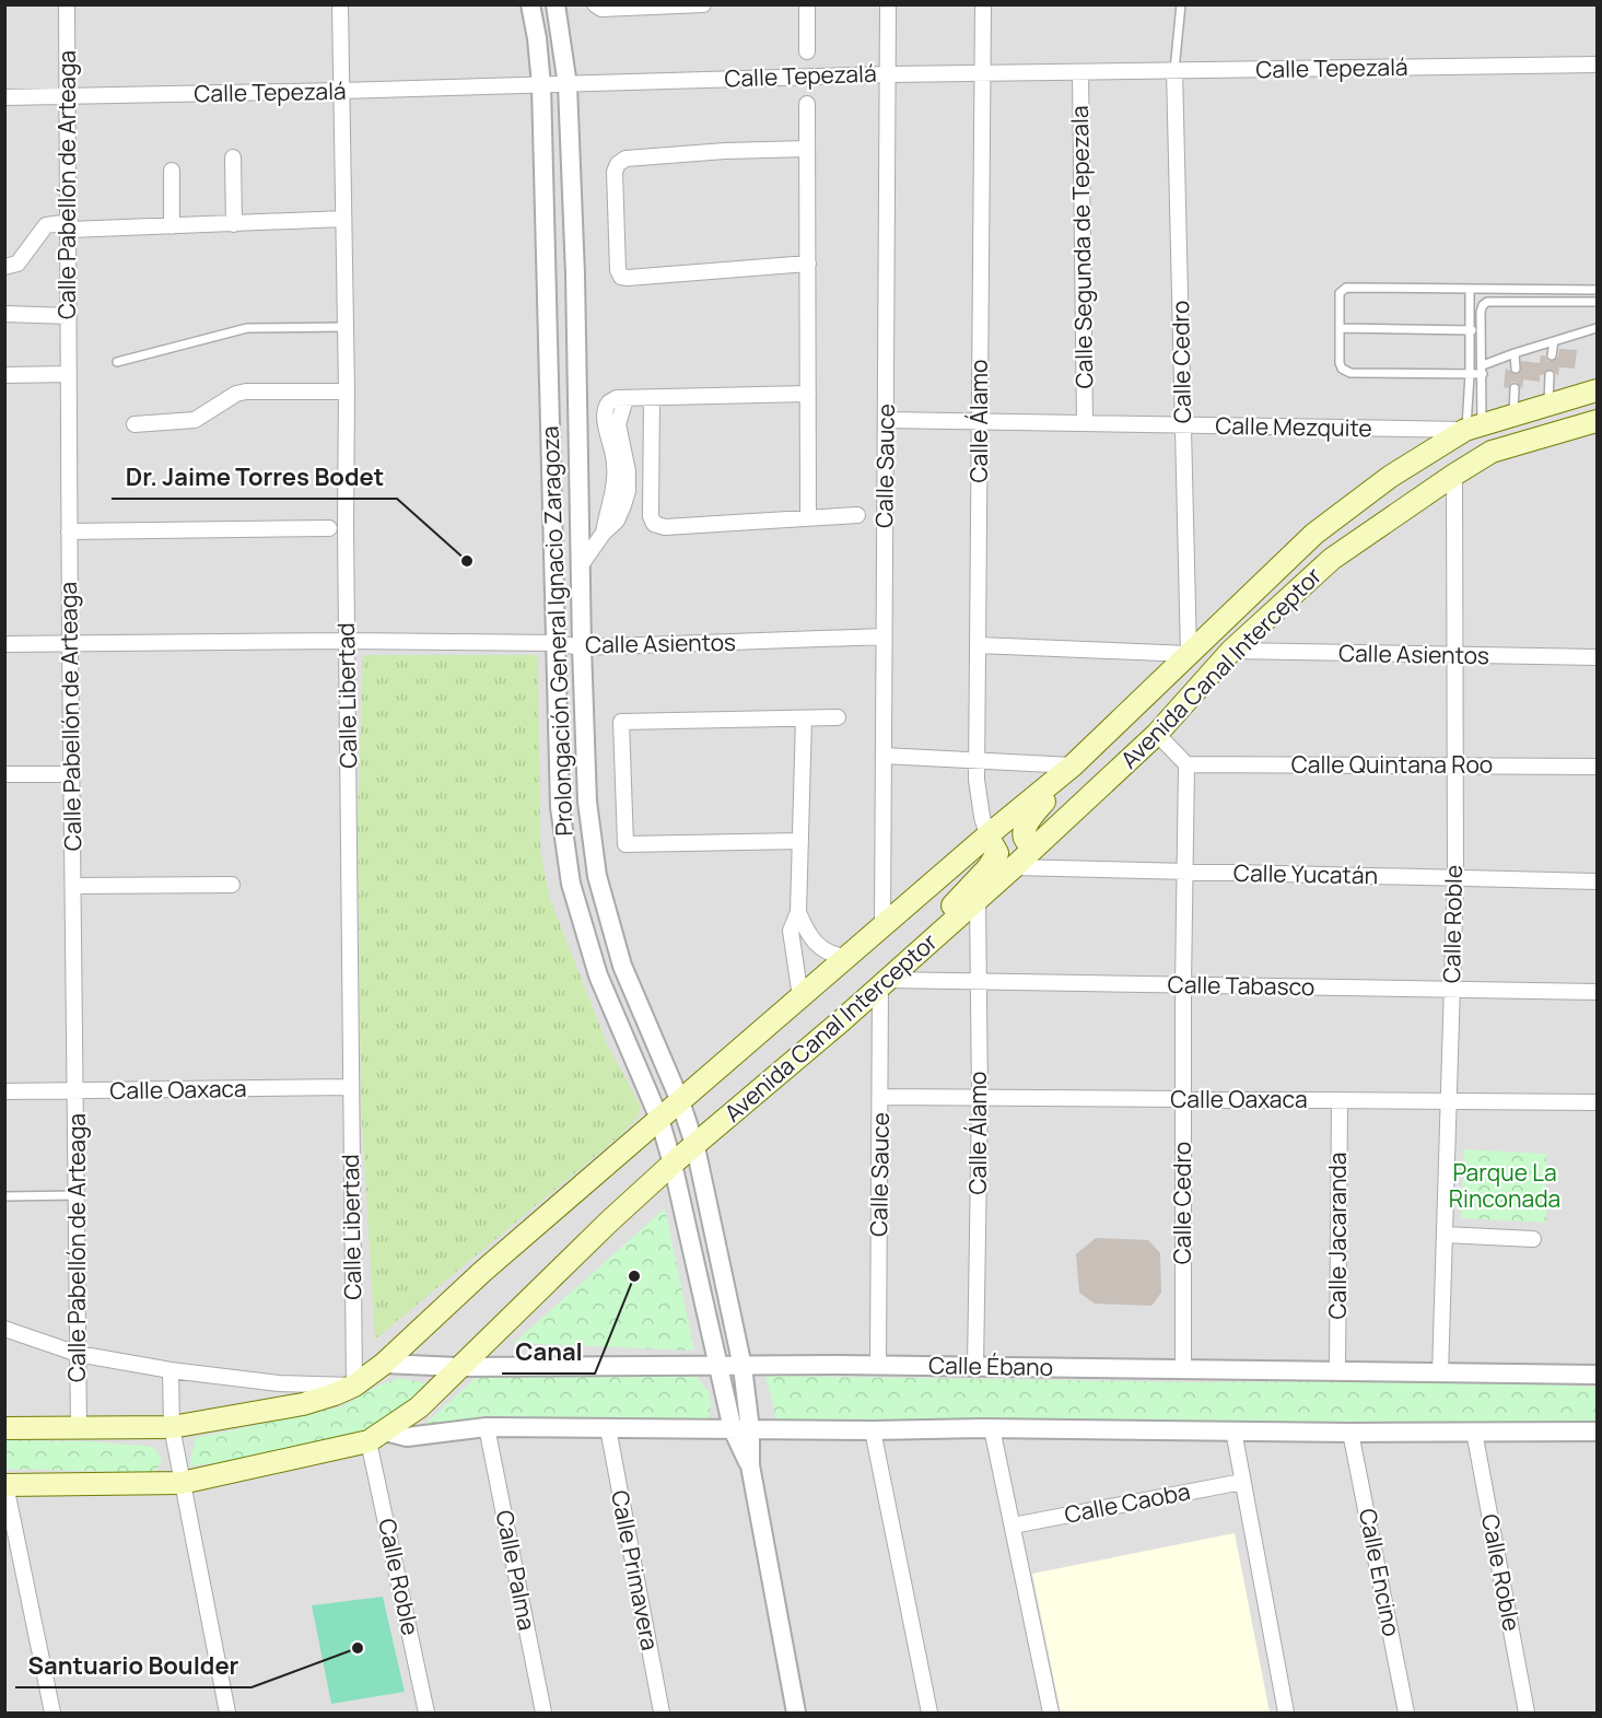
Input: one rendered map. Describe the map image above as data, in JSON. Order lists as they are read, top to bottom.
{
  "streets": {
    "main road": ["Avenida Canal Interceptor"],
    "street": [
      "Calle Tepezalá",
      "Calle Pabellón de Arteaga",
      "Calle Segunda de Tepezala",
      "Calle Cedro",
      "Calle Álamo",
      "Calle Mezquite",
      "Calle Sauce",
      "Prolongación General Ignacio Zaragoza",
      "Calle Asientos",
      "Calle Libertad",
      "Calle Quintana Roo",
      "Calle Yucatán",
      "Calle Roble",
      "Calle Tabasco",
      "Calle Oaxaca",
      "Calle Jacaranda",
      "Calle Ébano",
      "Calle Caoba",
      "Calle Palma",
      "Calle Primavera",
      "Calle Encino"
    ]
  },
  "crossings": [
    ["Calle Tepezalá", "Calle Pabellón de Arteaga"],
    ["Calle Tepezalá", "Calle Segunda de Tepezala"],
    ["Calle Tepezalá", "Calle Cedro"],
    ["Calle Tepezalá", "Calle Álamo"],
    ["Calle Tepezalá", "Calle Sauce"],
    ["Calle Tepezalá", "Prolongación General Ignacio Zaragoza"],
    ["Calle Tepezalá", "Calle Libertad"],
    ["Calle Pabellón de Arteaga", "Calle Asientos"],
    ["Calle Pabellón de Arteaga", "Avenida Canal Interceptor"],
    ["Calle Pabellón de Arteaga", "Calle Oaxaca"],
    ["Calle Segunda de Tepezala", "Calle Mezquite"],
    ["Calle Cedro", "Calle Mezquite"],
    ["Calle Cedro", "Avenida Canal Interceptor"],
    ["Calle Cedro", "Calle Quintana Roo"],
    ["Calle Cedro", "Calle Yucatán"],
    ["Calle Cedro", "Calle Tabasco"],
    ["Calle Cedro", "Calle Oaxaca"],
    ["Calle Cedro", "Calle Ébano"],
    ["Calle Álamo", "Calle Mezquite"],
    ["Calle Álamo", "Avenida Canal Interceptor"],
    ["Calle Álamo", "Calle Tabasco"],
    ["Calle Álamo", "Calle Oaxaca"],
    ["Calle Álamo", "Calle Ébano"],
    ["Calle Mezquite", "Calle Sauce"],
    ["Calle Mezquite", "Avenida Canal Interceptor"],
    ["Calle Sauce", "Calle Asientos"],
    ["Calle Sauce", "Avenida Canal Interceptor"],
    ["Calle Sauce", "Calle Tabasco"],
    ["Calle Sauce", "Calle Oaxaca"],
    ["Calle Sauce", "Calle Ébano"],
    ["Prolongación General Ignacio Zaragoza", "Calle Asientos"],
    ["Prolongación General Ignacio Zaragoza", "Avenida Canal Interceptor"],
    ["Prolongación General Ignacio Zaragoza", "Calle Ébano"],
    ["Calle Asientos", "Avenida Canal Interceptor"],
    ["Calle Asientos", "Calle Libertad"],
    ["Calle Asientos", "Calle Roble"],
    ["Avenida Canal Interceptor", "Calle Libertad"],
    ["Avenida Canal Interceptor", "Calle Yucatán"],
    ["Avenida Canal Interceptor", "Calle Roble"],
    ["Avenida Canal Interceptor", "Calle Tabasco"],
    ["Avenida Canal Interceptor", "Calle Ébano"],
    ["Calle Libertad", "Calle Oaxaca"],
    ["Calle Quintana Roo", "Calle Roble"],
    ["Calle Yucatán", "Calle Roble"],
    ["Calle Roble", "Calle Tabasco"],
    ["Calle Roble", "Calle Oaxaca"],
    ["Calle Roble", "Calle Ébano"],
    ["Calle Oaxaca", "Calle Jacaranda"],
    ["Calle Jacaranda", "Calle Ébano"]
  ],
  "parks": ["Parque La Rinconada"],
  "places": ["Dr. Jaime Torres Bodet", "Canal", "Santuario Boulder"]
}
